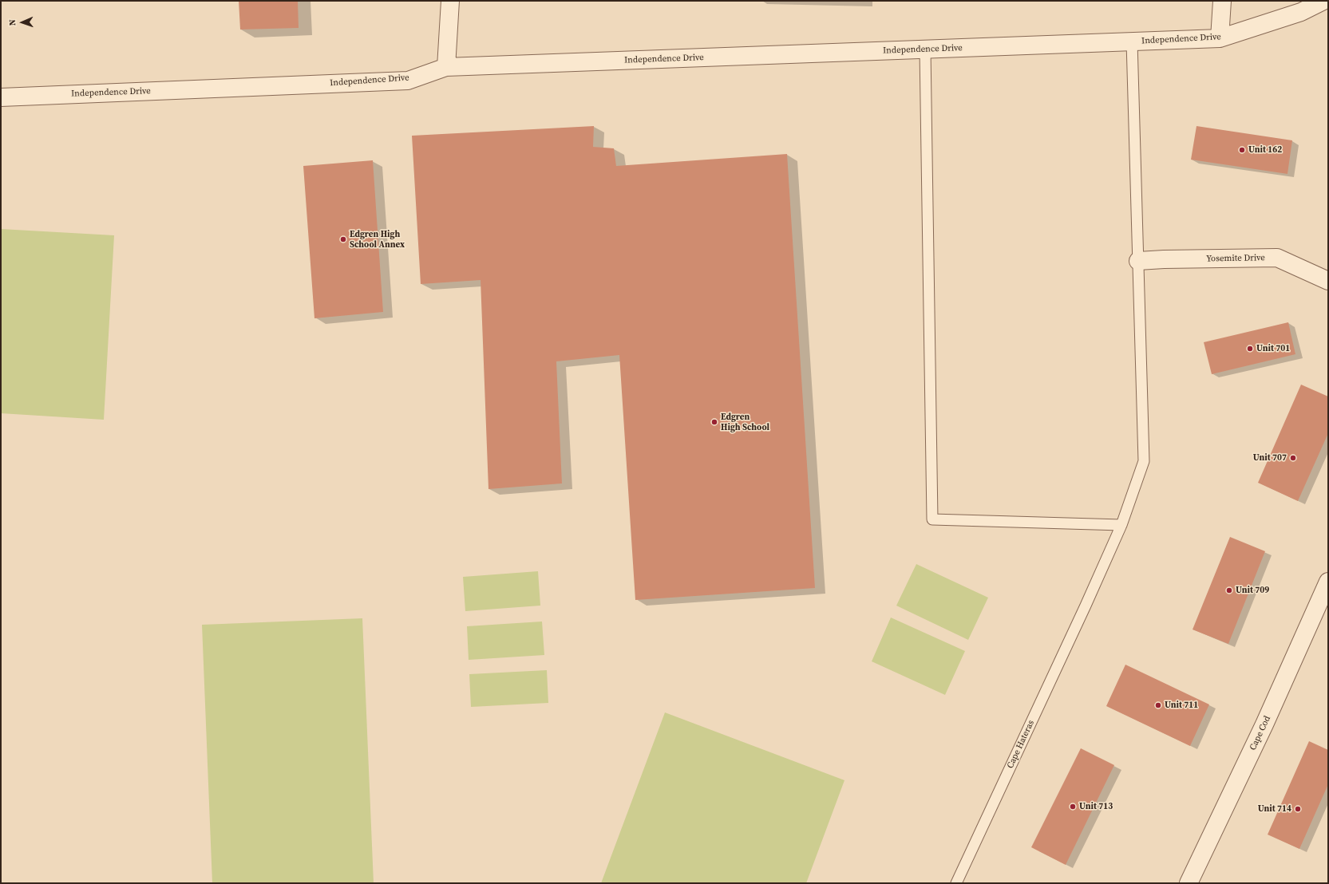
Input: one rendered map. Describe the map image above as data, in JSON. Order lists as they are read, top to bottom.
{
  "streets": {
    "street": ["Independence Drive", "Yosemite Drive", "Cape Cod"],
    "lane": ["Cape Hateras"]
  },
  "crossings": [
    ["Independence Drive", "Cape Hateras"],
    ["Yosemite Drive", "Cape Hateras"]
  ],
  "places": [
    "Unit 162",
    "Edgren High School Annex",
    "Unit 701",
    "Edgren High School",
    "Unit 707",
    "Unit 709",
    "Unit 711",
    "Unit 713",
    "Unit 714"
  ],
  "north": "left"
}
